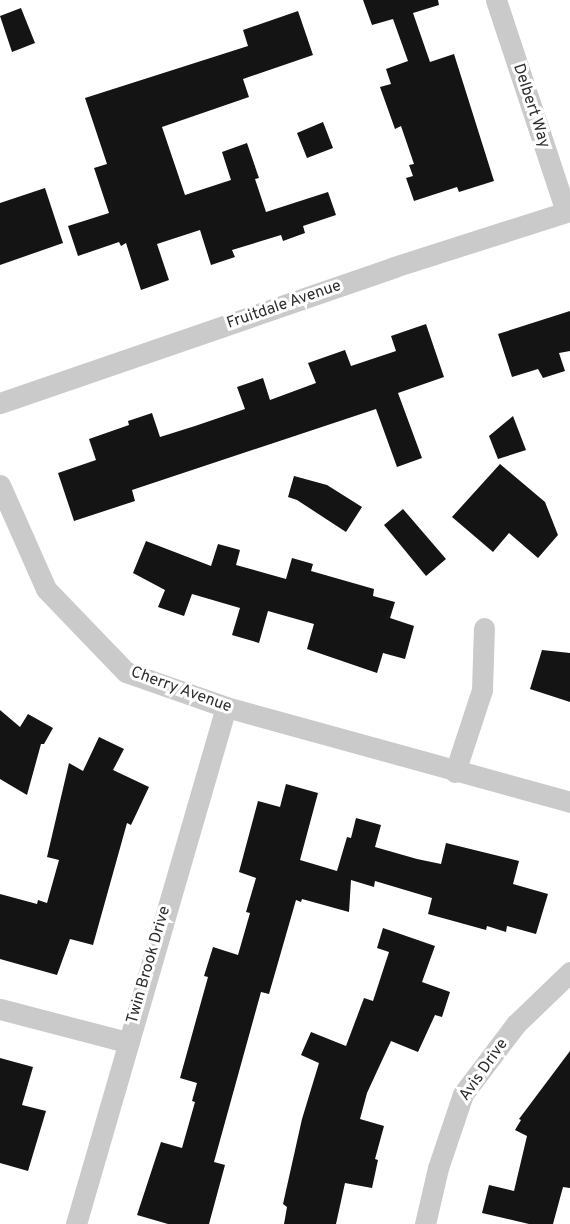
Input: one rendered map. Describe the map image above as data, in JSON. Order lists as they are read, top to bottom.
{
  "streets": {
    "street": [
      "Delbert Way",
      "Fruitdale Avenue",
      "Cherry Avenue",
      "Twin Brook Drive",
      "Avis Drive"
    ]
  },
  "crossings": [
    ["Delbert Way", "Fruitdale Avenue"],
    ["Cherry Avenue", "Twin Brook Drive"]
  ]
}
